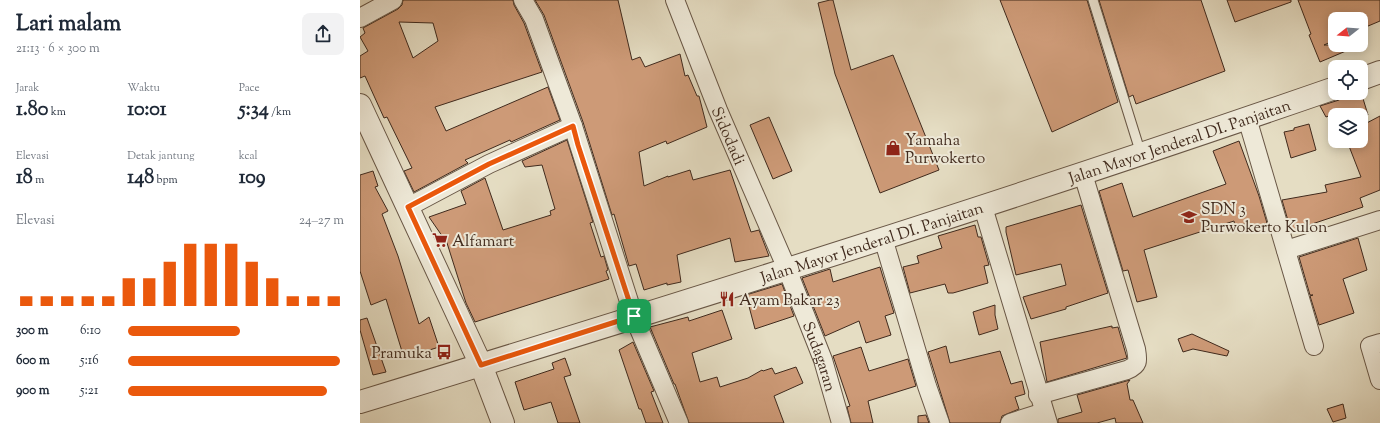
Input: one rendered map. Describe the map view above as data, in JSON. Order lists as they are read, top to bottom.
{
  "streets": {
    "street": ["Sidodadi", "Jalan Mayor Jenderal DI. Panjaitan", "Sudagaran"]
  },
  "crossings": [
    ["Sidodadi", "Jalan Mayor Jenderal DI. Panjaitan"],
    ["Sidodadi", "Sudagaran"],
    ["Jalan Mayor Jenderal DI. Panjaitan", "Sudagaran"]
  ],
  "places": {
    "shop": ["Yamaha Purwokerto"],
    "school or university": ["SDN 3 Purwokerto Kulon"],
    "supermarket": ["Alfamart"],
    "restaurant": ["Ayam Bakar 23"],
    "bus stop": ["Pramuka"]
  },
  "north": "left",
  "page": {
    "heading": ["Lari malam", "21:13 · 6 × 300 m"],
    "stats": [
      ["Jarak", "1.80 km"],
      ["Waktu", "10:01"],
      ["Pace", "5:34 /km"],
      ["Elevasi", "18 m"],
      ["Detak jantung", "148 bpm"],
      ["kcal", "109"]
    ],
    "chart": ["Elevasi", "24–27 m"],
    "list": [
      {
        "name": "300 m",
        "note": "6:10"
      },
      {
        "name": "600 m",
        "note": "5:16"
      },
      {
        "name": "900 m",
        "note": "5:21"
      }
    ]
  }
}
